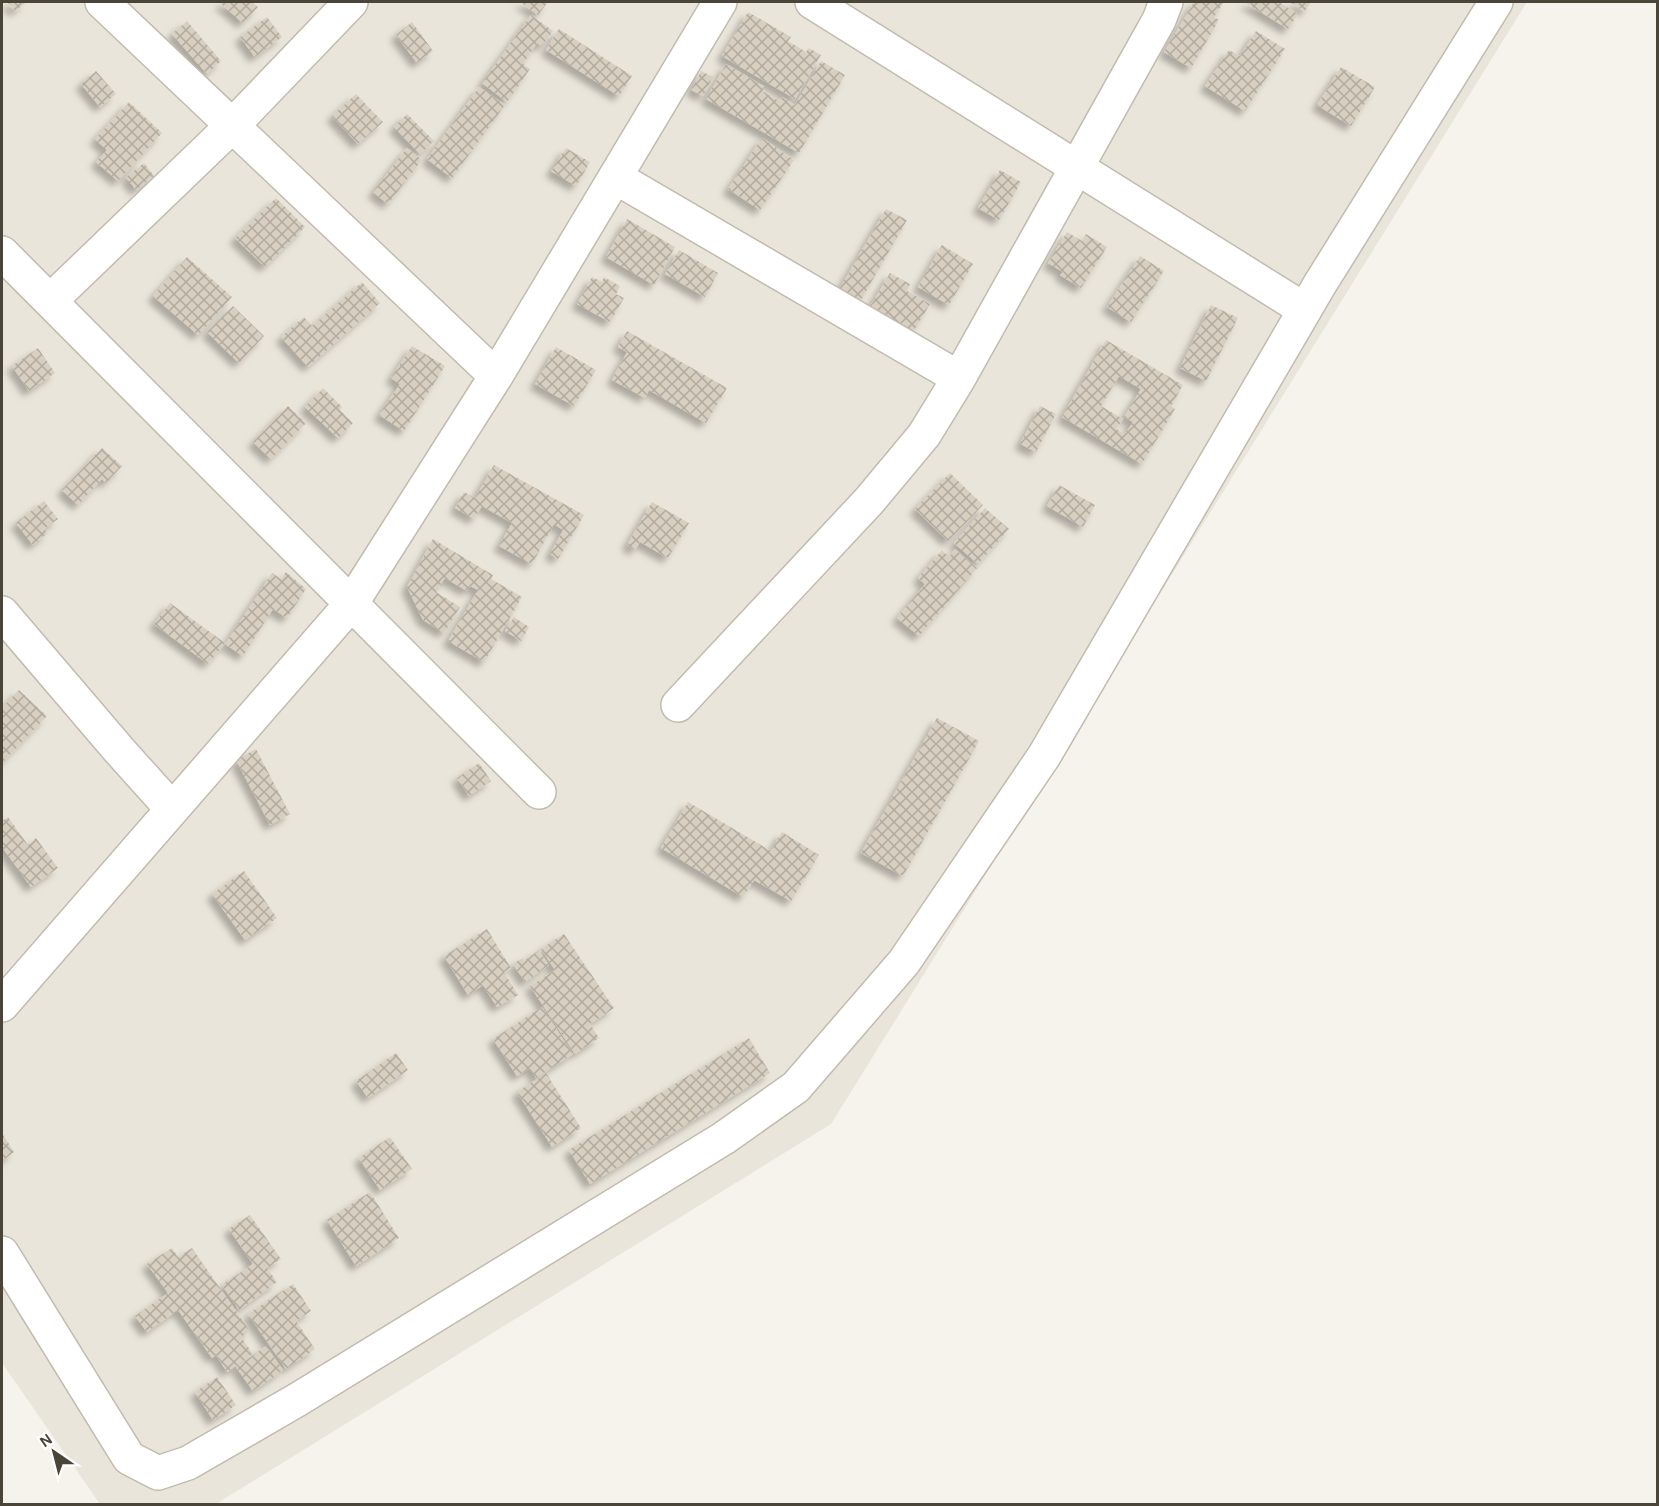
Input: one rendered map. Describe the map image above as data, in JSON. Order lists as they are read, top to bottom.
{
  "north": "top left"
}
